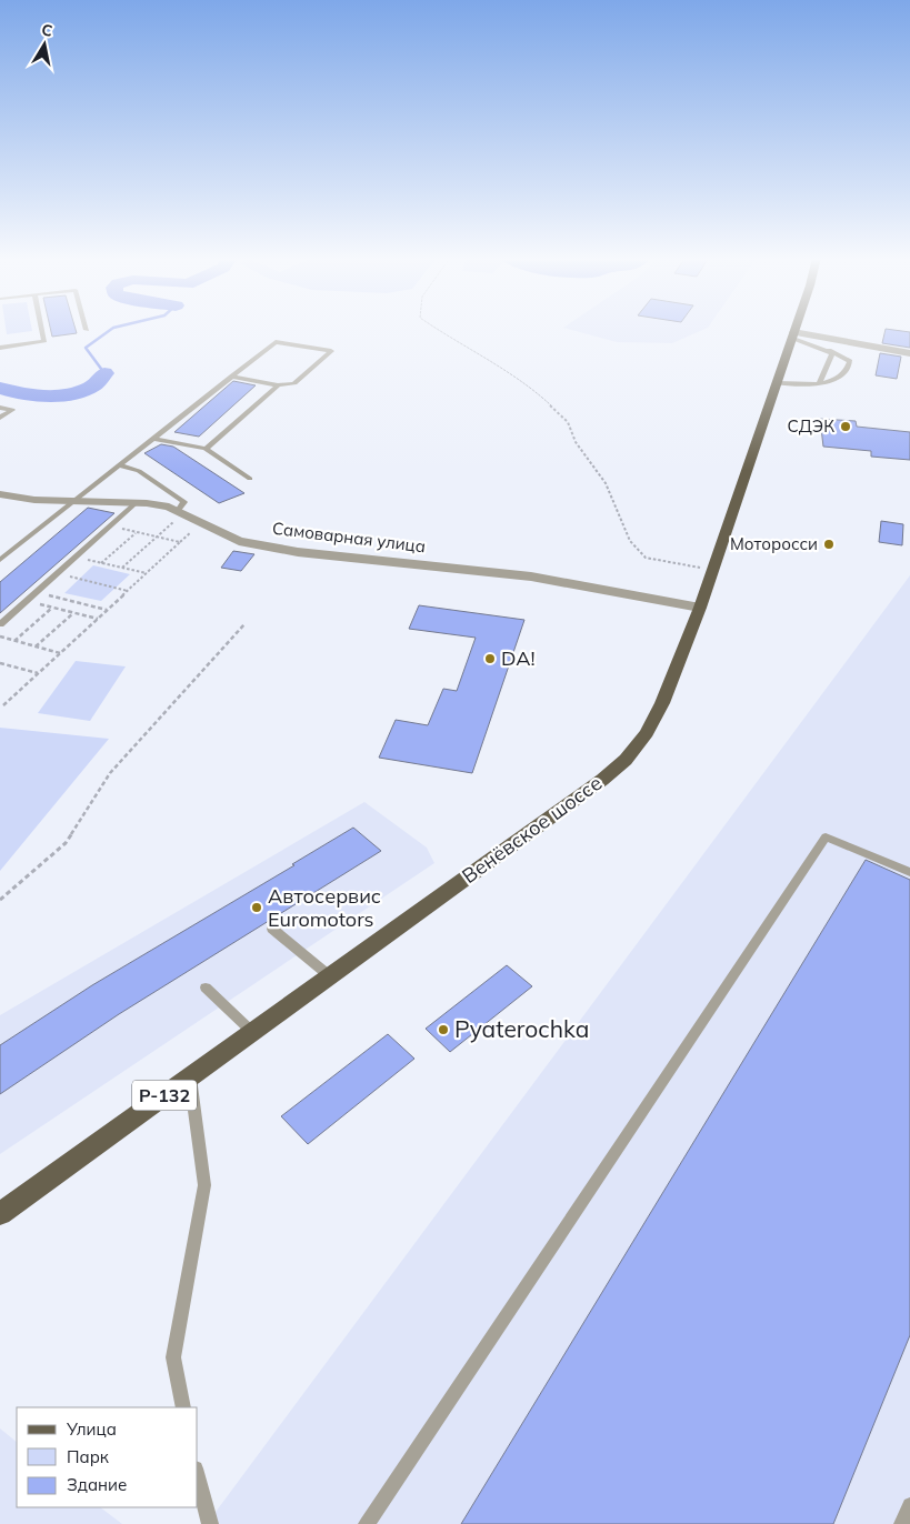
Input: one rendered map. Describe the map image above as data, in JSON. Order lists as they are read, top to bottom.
{
  "streets": {
    "main road": ["Венёвское шоссе", "Р-132"],
    "street": ["Самоварная улица"]
  },
  "crossings": [
    ["Самоварная улица", "Венёвское шоссе"]
  ],
  "places": [
    "СДЭК",
    "Моторосси",
    "DA!",
    "Автосервис Euromotors",
    "Pyaterochka"
  ],
  "legend": ["Улица", "Парк", "Здание"],
  "north": "top"
}
